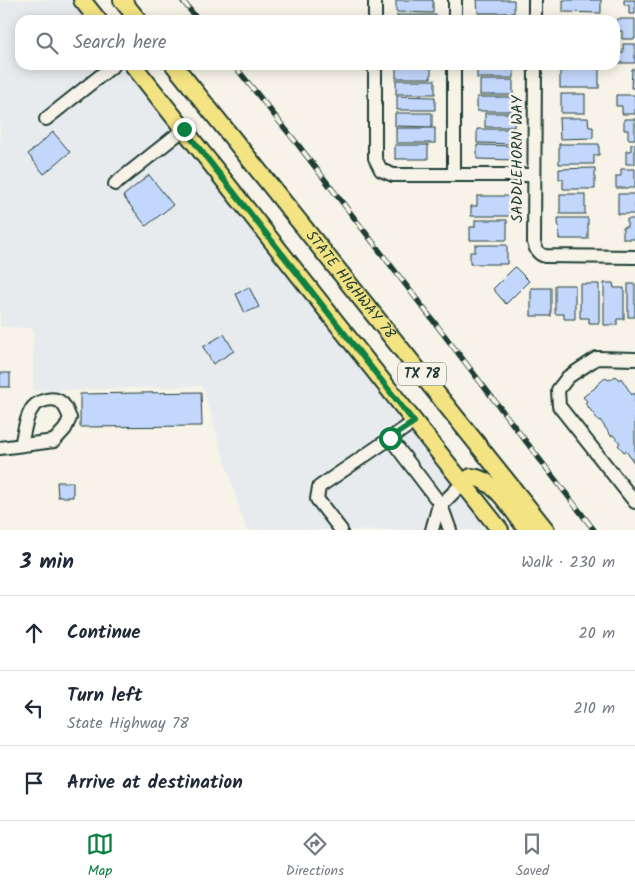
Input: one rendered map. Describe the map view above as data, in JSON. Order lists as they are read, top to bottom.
{
  "streets": {
    "main road": ["STATE HIGHWAY 78", "TX 78"],
    "street": ["SADDLEHORN WAY"]
  },
  "page": {
    "search": "Search here",
    "heading": ["3 min", "Walk · 230 m"],
    "list": [
      ["Continue", "20 m"],
      ["Turn left", "State Highway 78", "210 m"],
      "Arrive at destination"
    ],
    "nav": ["Map", "Directions", "Saved"]
  }
}
